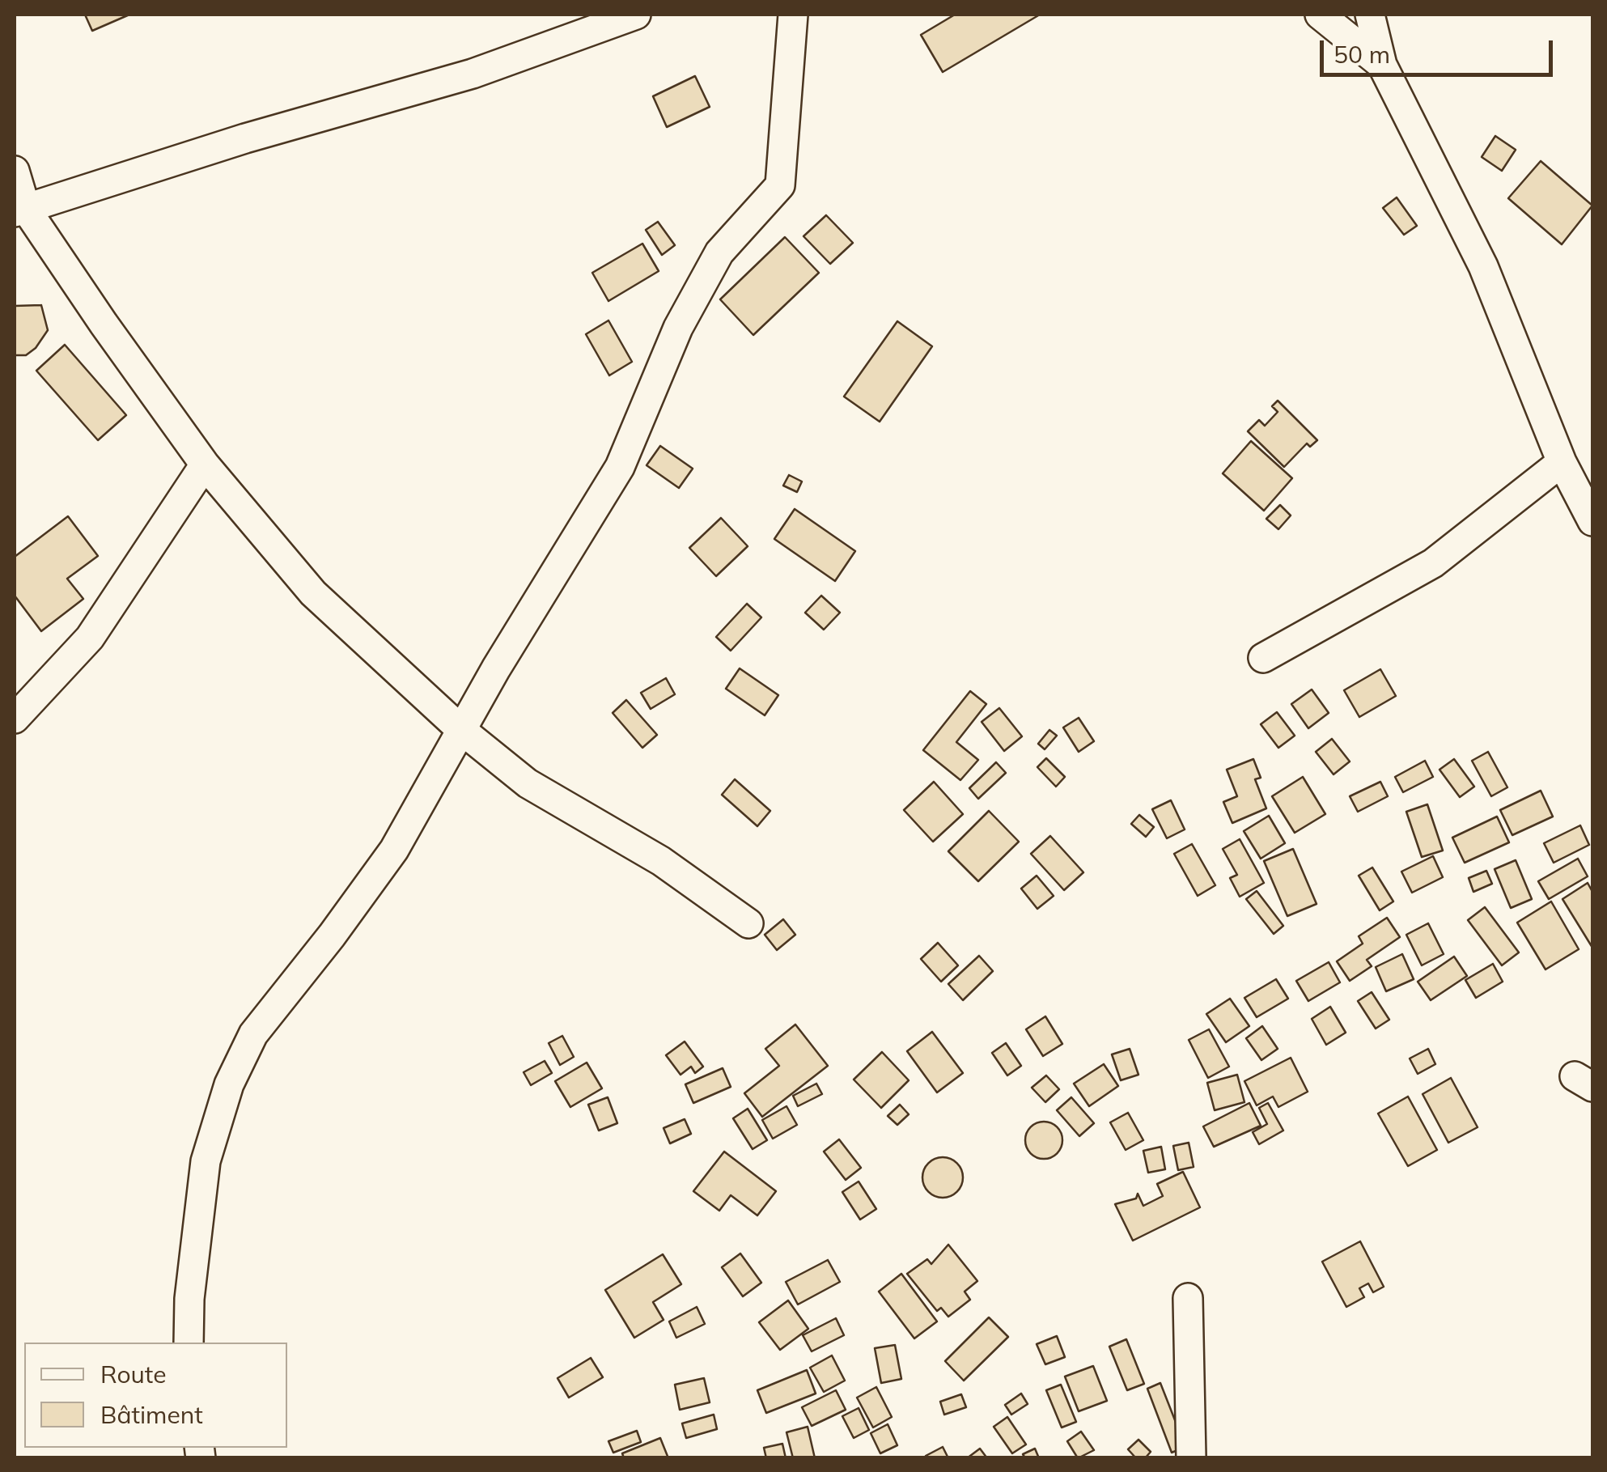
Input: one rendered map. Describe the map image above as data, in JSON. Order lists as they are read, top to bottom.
{
  "legend": ["Route", "Bâtiment"],
  "scale_bar": "50 m"
}
